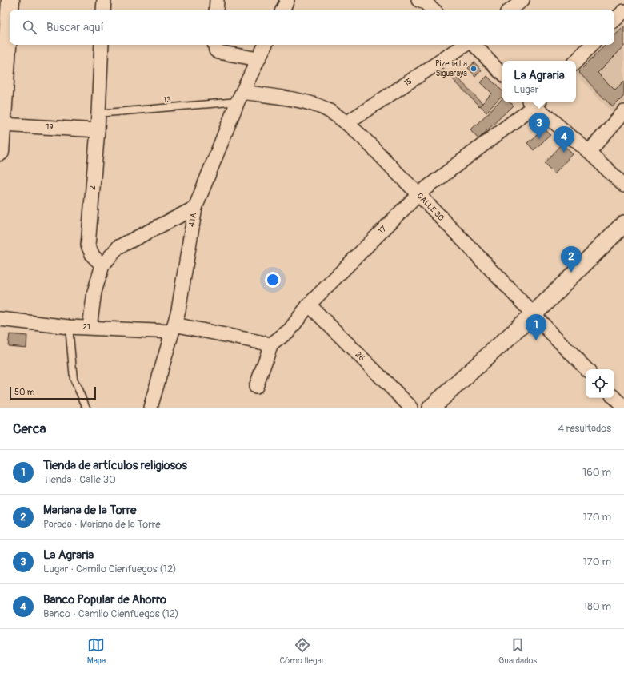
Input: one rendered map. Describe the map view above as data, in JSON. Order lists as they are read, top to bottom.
{
  "streets": {
    "street": [
      "15",
      "19",
      "2",
      "CALLE 30",
      "4TA",
      "17",
      "21",
      "26"
    ],
    "lane": ["13"]
  },
  "crossings": [
    ["15", "CALLE 30"],
    ["13", "2"],
    ["13", "CALLE 30"],
    ["13", "4TA"],
    ["19", "2"],
    ["CALLE 30", "4TA"],
    ["CALLE 30", "17"],
    ["4TA", "21"],
    ["17", "21"],
    ["17", "26"]
  ],
  "places": ["Pizeria La Siguaraya"],
  "scale_bar": "50 m",
  "page": {
    "search": "Buscar aquí",
    "popup": ["La Agraria", "Lugar"],
    "pins": [
      "3",
      "4",
      "2",
      "1"
    ],
    "scale": "50 m",
    "heading": ["Cerca", "4 resultados"],
    "list": [
      {
        "mark": "1",
        "name": "Tienda de artículos religiosos",
        "note": "Tienda · Calle 30",
        "value": "160 m"
      },
      {
        "mark": "2",
        "name": "Mariana de la Torre",
        "note": "Parada · Mariana de la Torre",
        "value": "170 m"
      },
      {
        "mark": "3",
        "name": "La Agraria",
        "note": "Lugar · Camilo Cienfuegos (12)",
        "value": "170 m"
      },
      {
        "mark": "4",
        "name": "Banco Popular de Ahorro",
        "note": "Banco · Camilo Cienfuegos (12)",
        "value": "180 m"
      }
    ],
    "nav": ["Mapa", "Cómo llegar", "Guardados"]
  }
}
